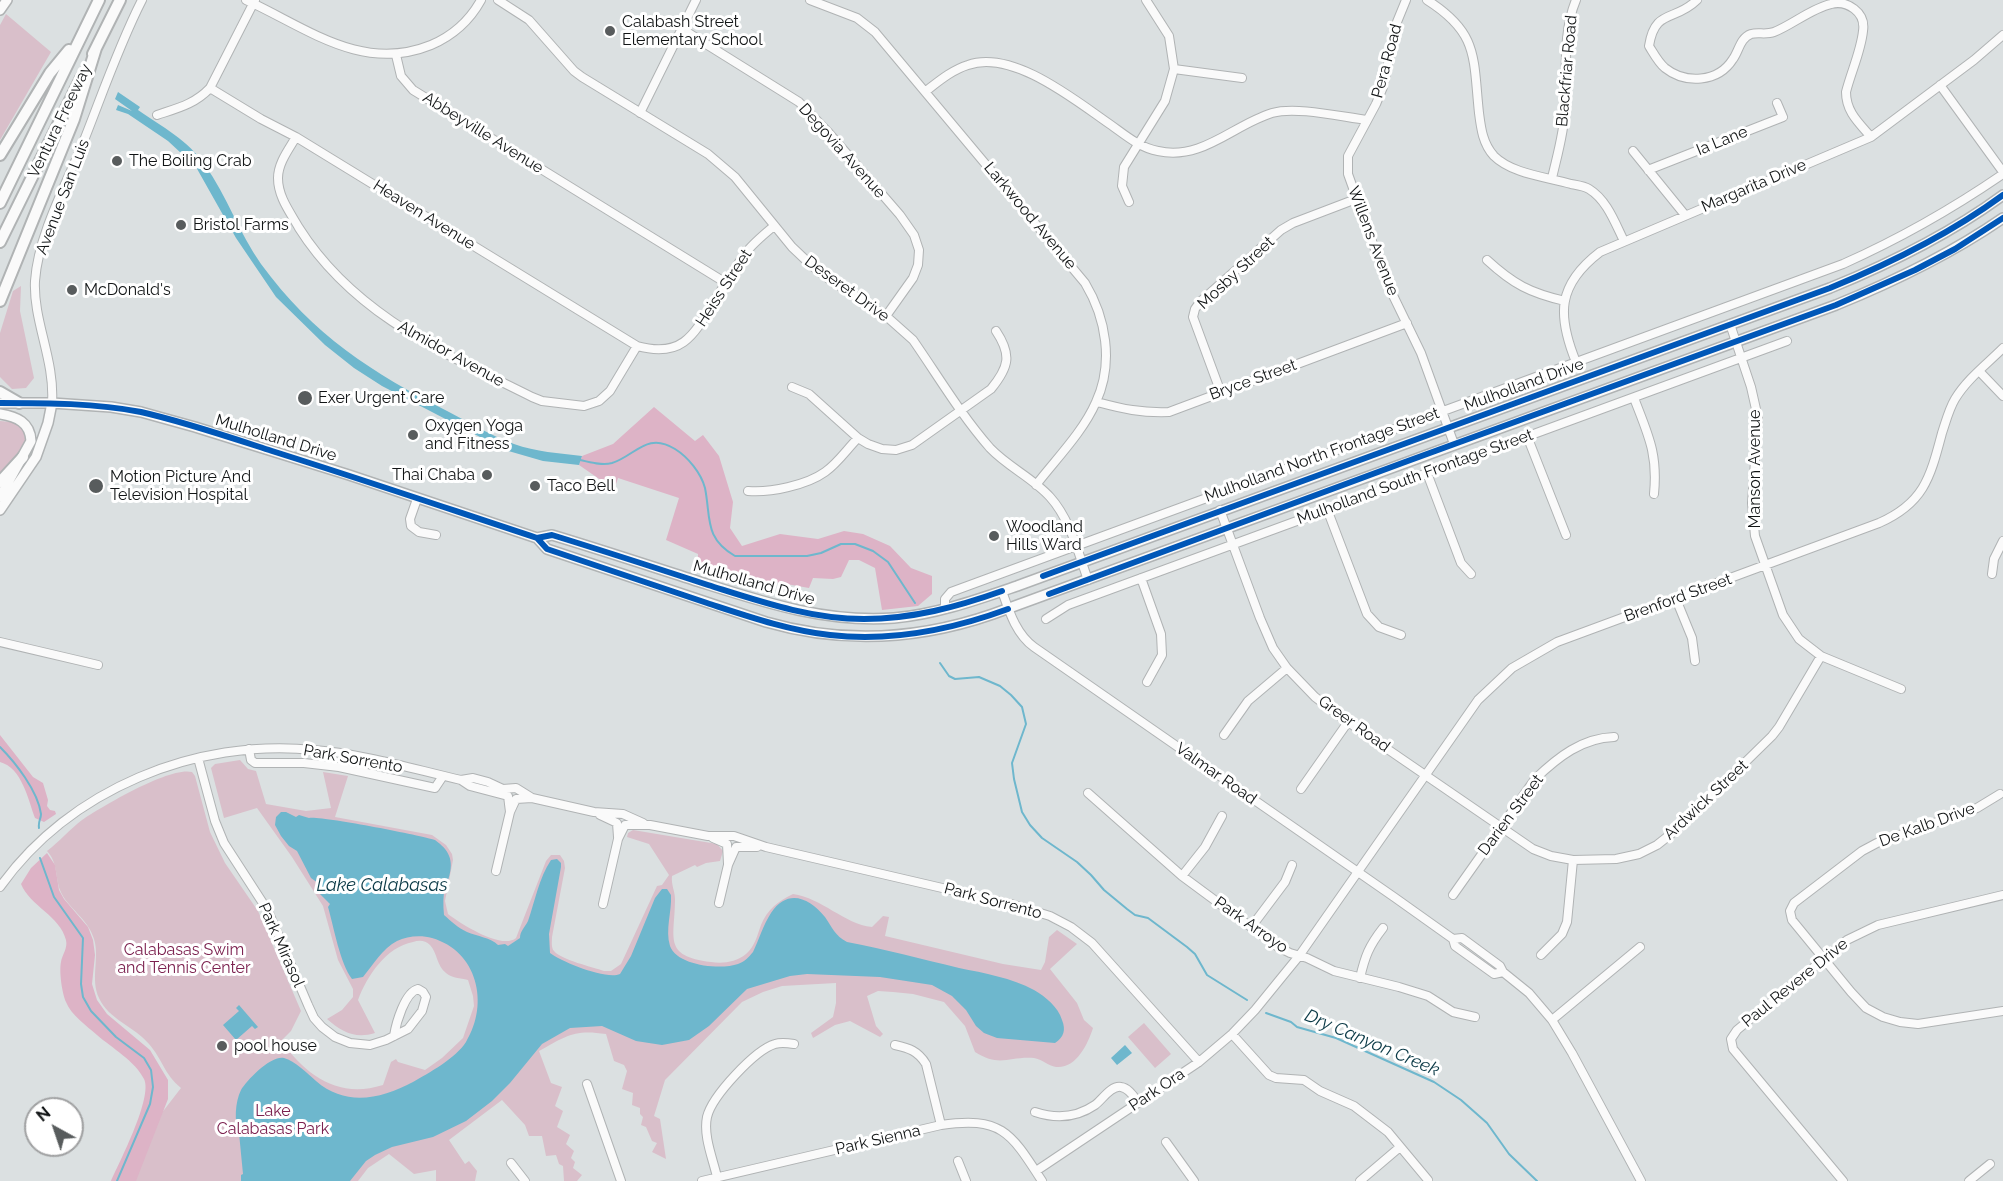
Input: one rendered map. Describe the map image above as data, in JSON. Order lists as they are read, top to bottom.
{
  "streets": {
    "highway": ["Ventura Freeway"],
    "main road": ["Mulholland Drive"],
    "street": [
      "Pera Road",
      "Blackfriar Road",
      "Abbeyville Avenue",
      "Ia Lane",
      "Degovia Avenue",
      "Margarita Drive",
      "Avenue San Luis",
      "Heaven Avenue",
      "Larkwood Avenue",
      "Willens Avenue",
      "Mosby Street",
      "Heiss Street",
      "Deseret Drive",
      "Almidor Avenue",
      "Bryce Street",
      "Mulholland North Frontage Street",
      "Manson Avenue",
      "Mulholland South Frontage Street",
      "Brenford Street",
      "Greer Road",
      "Park Sorrento",
      "Valmar Road",
      "Ardwick Street",
      "Darien Street",
      "De Kalb Drive",
      "Park Arroyo",
      "Park Mirasol",
      "Paul Revere Drive",
      "Park Ora",
      "Park Sienna"
    ]
  },
  "crossings": [
    ["Pera Road", "Willens Avenue"],
    ["Abbeyville Avenue", "Heiss Street"],
    ["Degovia Avenue", "Deseret Drive"],
    ["Margarita Drive", "Mulholland North Frontage Street"],
    ["Avenue San Luis", "Mulholland Drive"],
    ["Heaven Avenue", "Heiss Street"],
    ["Heaven Avenue", "Almidor Avenue"],
    ["Larkwood Avenue", "Deseret Drive"],
    ["Larkwood Avenue", "Bryce Street"],
    ["Willens Avenue", "Mosby Street"],
    ["Willens Avenue", "Bryce Street"],
    ["Willens Avenue", "Mulholland Drive"],
    ["Willens Avenue", "Mulholland North Frontage Street"],
    ["Mosby Street", "Bryce Street"],
    ["Heiss Street", "Deseret Drive"],
    ["Heiss Street", "Almidor Avenue"],
    ["Deseret Drive", "Mulholland Drive"],
    ["Deseret Drive", "Mulholland North Frontage Street"],
    ["Mulholland Drive", "Mulholland North Frontage Street"],
    ["Mulholland Drive", "Manson Avenue"],
    ["Mulholland Drive", "Greer Road"],
    ["Mulholland Drive", "Valmar Road"],
    ["Manson Avenue", "Mulholland South Frontage Street"],
    ["Manson Avenue", "Brenford Street"],
    ["Manson Avenue", "Ardwick Street"],
    ["Mulholland South Frontage Street", "Greer Road"],
    ["Brenford Street", "Greer Road"],
    ["Brenford Street", "Valmar Road"],
    ["Brenford Street", "Park Arroyo"],
    ["Brenford Street", "Park Ora"],
    ["Greer Road", "Ardwick Street"],
    ["Greer Road", "Darien Street"],
    ["Park Sorrento", "Park Mirasol"],
    ["Park Sorrento", "Park Ora"],
    ["De Kalb Drive", "Paul Revere Drive"],
    ["Park Arroyo", "Park Ora"],
    ["Park Ora", "Park Sienna"]
  ],
  "water": ["Lake Calabasas", "Dry Canyon Creek"],
  "parks": ["Calabasas Swim and Tennis Center", "Lake Calabasas Park"],
  "places": [
    "Calabash Street Elementary School",
    "The Boiling Crab",
    "Bristol Farms",
    "McDonald's",
    "Exer Urgent Care",
    "Oxygen Yoga and Fitness",
    "Thai Chaba",
    "Motion Picture And Television Hospital",
    "Taco Bell",
    "Woodland Hills Ward",
    "pool house"
  ],
  "north": "top left"
}
